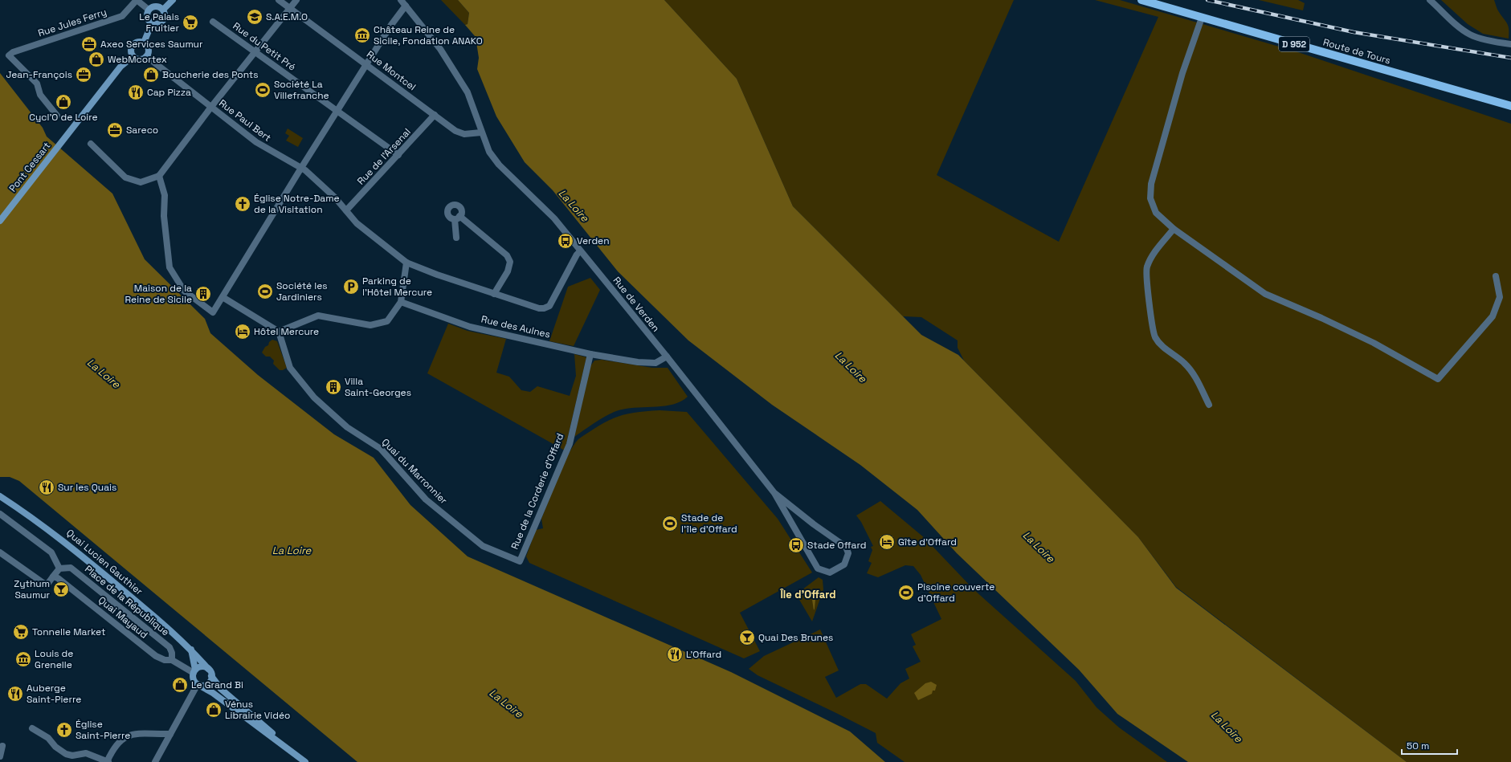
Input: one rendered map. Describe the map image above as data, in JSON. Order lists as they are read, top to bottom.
{
  "streets": {
    "main road": [
      "D 952",
      "Route de Tours",
      "Pont Cessart",
      "Quai Lucien Gauthier"
    ],
    "street": [
      "Rue Jules Ferry",
      "Rue du Petit Pré",
      "Rue Montcel",
      "Rue Paul Bert",
      "Rue de l'Arsenal",
      "Rue de Verden",
      "Rue des Aulnes",
      "Quai du Marronnier",
      "Rue de la Corderie d'Offard",
      "Place de la République",
      "Quai Mayaud"
    ]
  },
  "crossings": [
    ["Rue du Petit Pré", "Rue de l'Arsenal"],
    ["Rue Montcel", "Rue de l'Arsenal"],
    ["Rue Montcel", "Rue de Verden"],
    ["Rue Paul Bert", "Rue de l'Arsenal"],
    ["Rue Paul Bert", "Pont Cessart"],
    ["Rue Paul Bert", "Rue de Verden"],
    ["Rue de Verden", "Rue des Aulnes"],
    ["Rue des Aulnes", "Rue de la Corderie d'Offard"],
    ["Quai du Marronnier", "Rue de la Corderie d'Offard"],
    ["Quai Lucien Gauthier", "Quai Mayaud"],
    ["Place de la République", "Quai Mayaud"]
  ],
  "districts": ["Île d'Offard"],
  "water": ["La Loire"],
  "places": {
    "school or university": ["S.A.E.M.O"],
    "supermarket": ["Le Palais Fruitier", "Tonnelle Market"],
    "museum": ["Château Reine de Sicile, Fondation ANAKO", "Louis de Grenelle"],
    "office": ["Axeo Services Saumur", "Jean-François", "Sareco"],
    "shop": [
      "WebMcortex",
      "Boucherie des Ponts",
      "Cycl'O de Loire",
      "Le Grand Bi",
      "Vénus Librairie Vidéo"
    ],
    "sports": [
      "Société La Villefranche",
      "Société les Jardiniers",
      "Stade de l'île d'Offard",
      "Piscine couverte d'Offard"
    ],
    "restaurant": [
      "Cap Pizza",
      "Sur les Quais",
      "L'Offard",
      "Auberge Saint-Pierre"
    ],
    "church": ["Église Notre-Dame de la Visitation", "Église Saint-Pierre"],
    "bus stop": ["Verden", "Stade Offard"],
    "parking": ["Parking de l'Hôtel Mercure"],
    "building": ["Maison de la Reine de Sicile", "Villa Saint-Georges"],
    "hotel": ["Hôtel Mercure", "Gîte d'Offard"],
    "bar": ["Zythum Saumur", "Quai Des Brunes"]
  },
  "scale_bar": "50 m"
}
